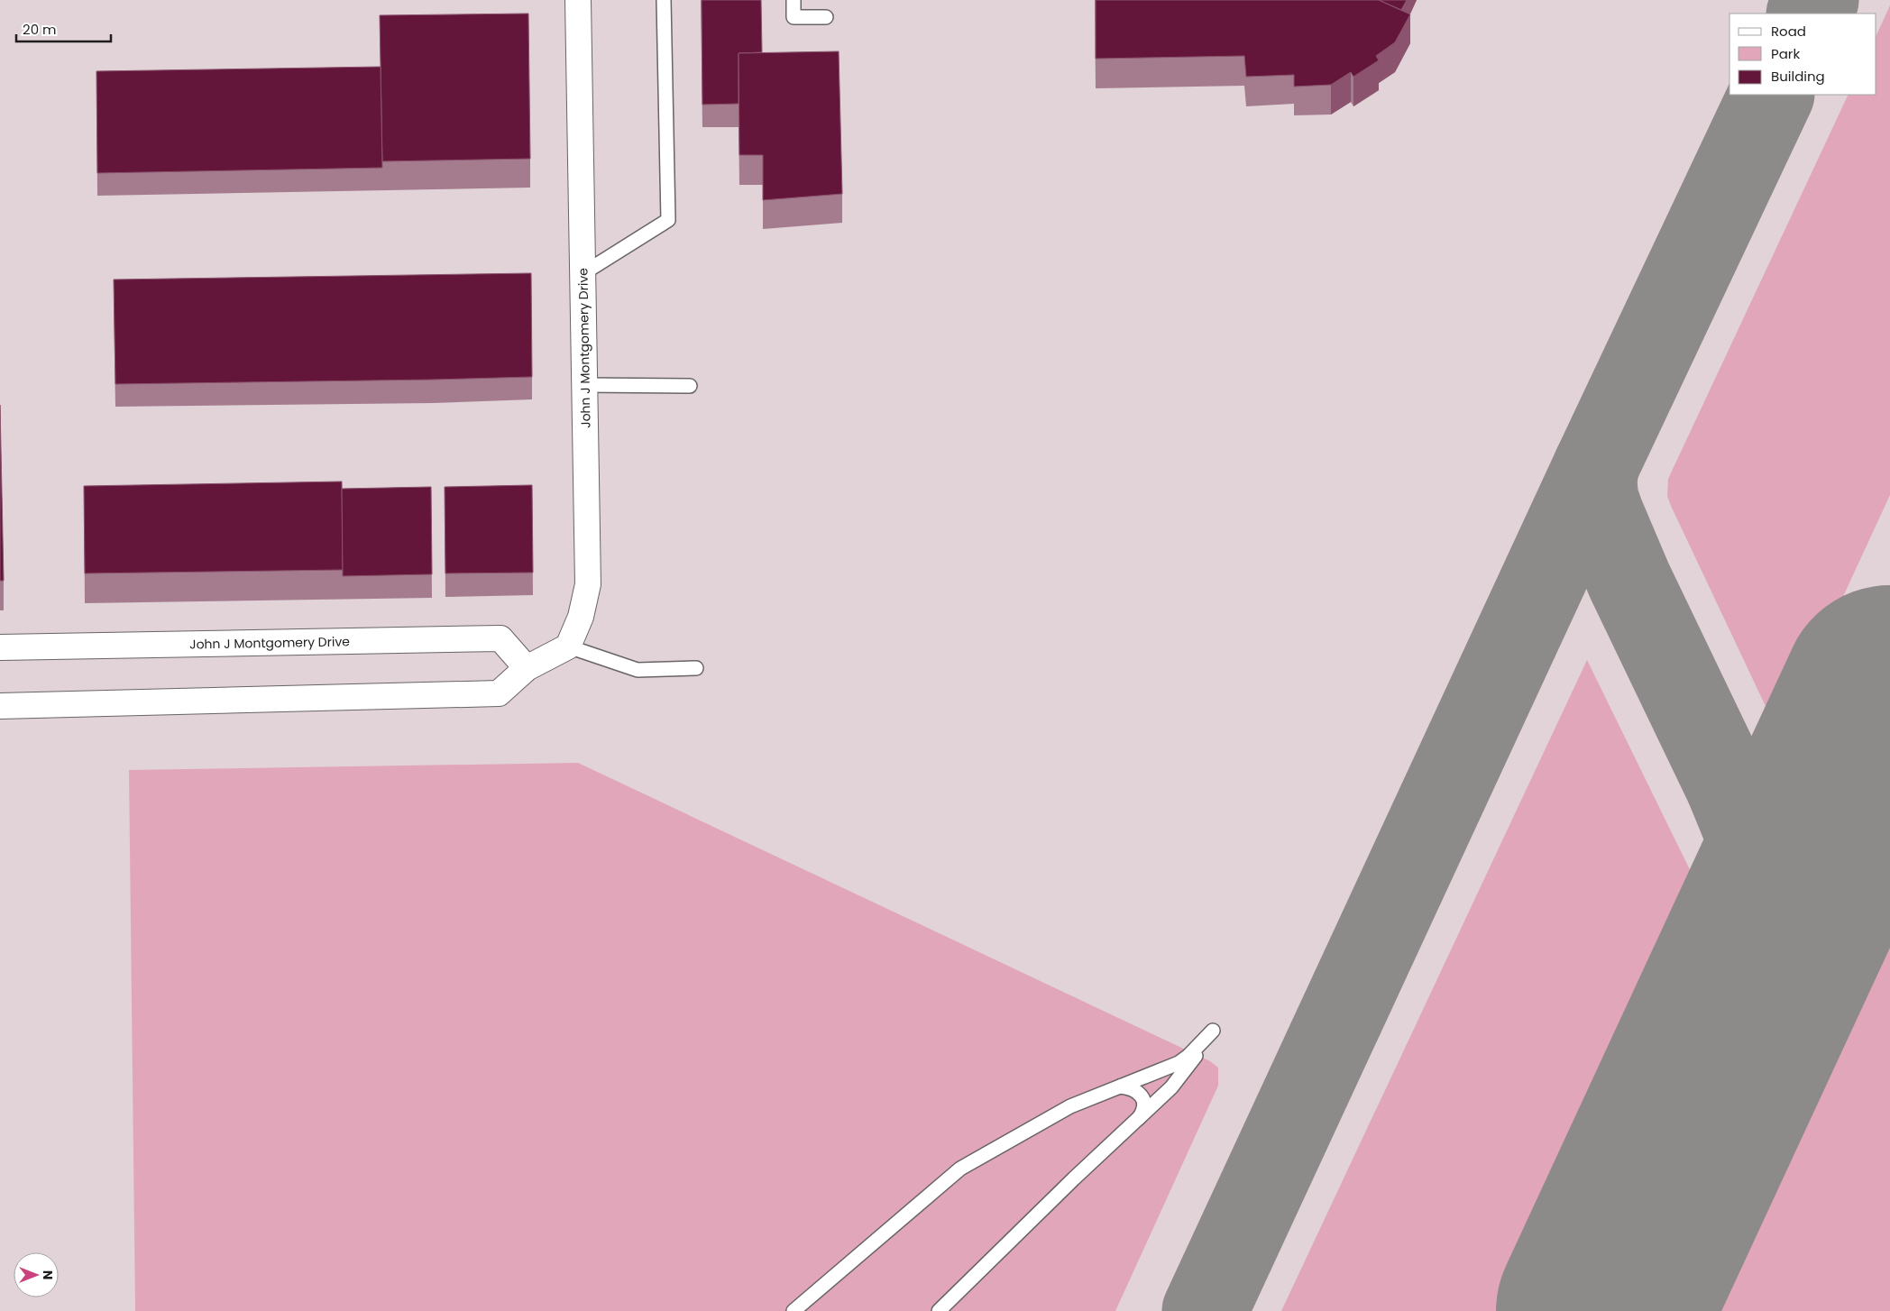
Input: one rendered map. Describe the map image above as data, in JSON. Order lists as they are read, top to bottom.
{
  "streets": {
    "street": ["John J Montgomery Drive"]
  },
  "legend": ["Road", "Park", "Building"],
  "scale_bar": "20 m",
  "north": "right"
}
